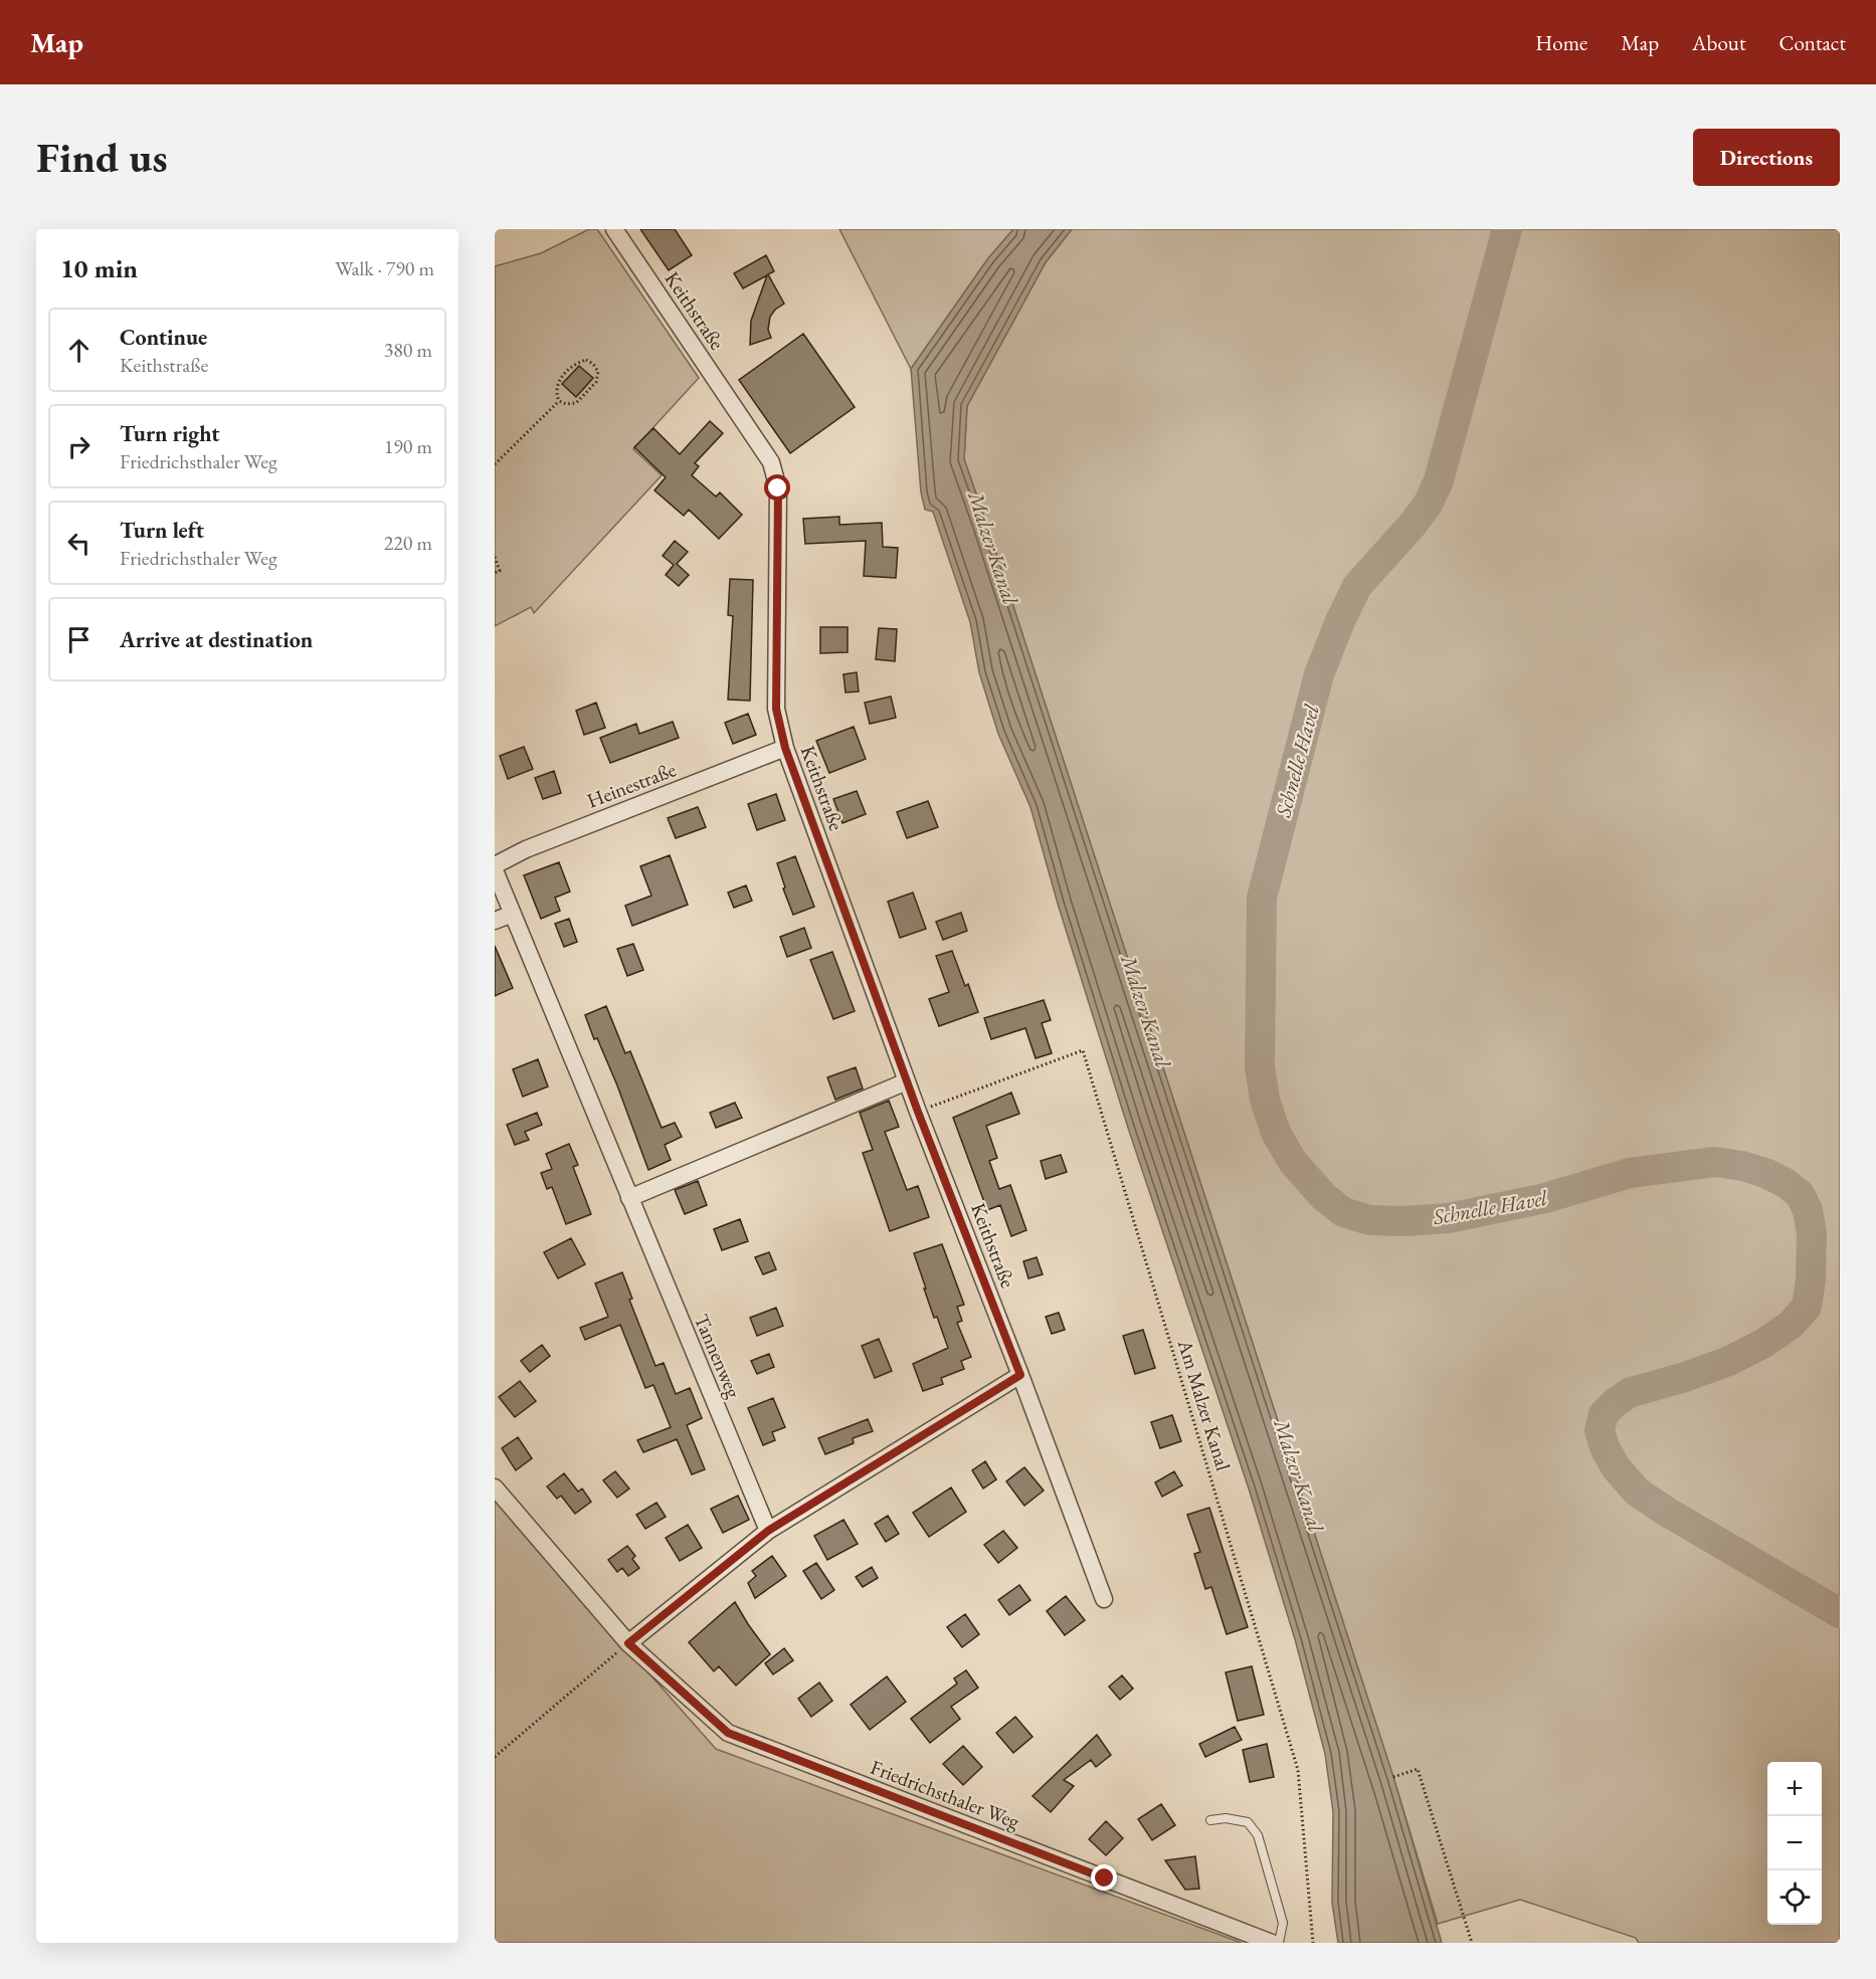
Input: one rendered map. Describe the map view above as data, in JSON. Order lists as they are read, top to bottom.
{
  "streets": {
    "street": [
      "Keithstraße",
      "Heinestraße",
      "Tannenweg",
      "Friedrichsthaler Weg"
    ],
    "path": ["Am Malzer Kanal"]
  },
  "crossings": [
    ["Keithstraße", "Heinestraße"],
    ["Keithstraße", "Am Malzer Kanal"]
  ],
  "water": ["Malzer Kanal", "Schnelle Havel"],
  "page": {
    "header": "Map",
    "nav": [
      "Home",
      "Map",
      "About",
      "Contact"
    ],
    "buttons": "Directions",
    "title": "Find us",
    "heading": ["10 min", "Walk · 790 m"],
    "list": [
      ["Continue", "Keithstraße", "380 m"],
      ["Turn right", "Friedrichsthaler Weg", "190 m"],
      ["Turn left", "Friedrichsthaler Weg", "220 m"],
      "Arrive at destination"
    ],
    "map_buttons": ["+", "−"]
  }
}
